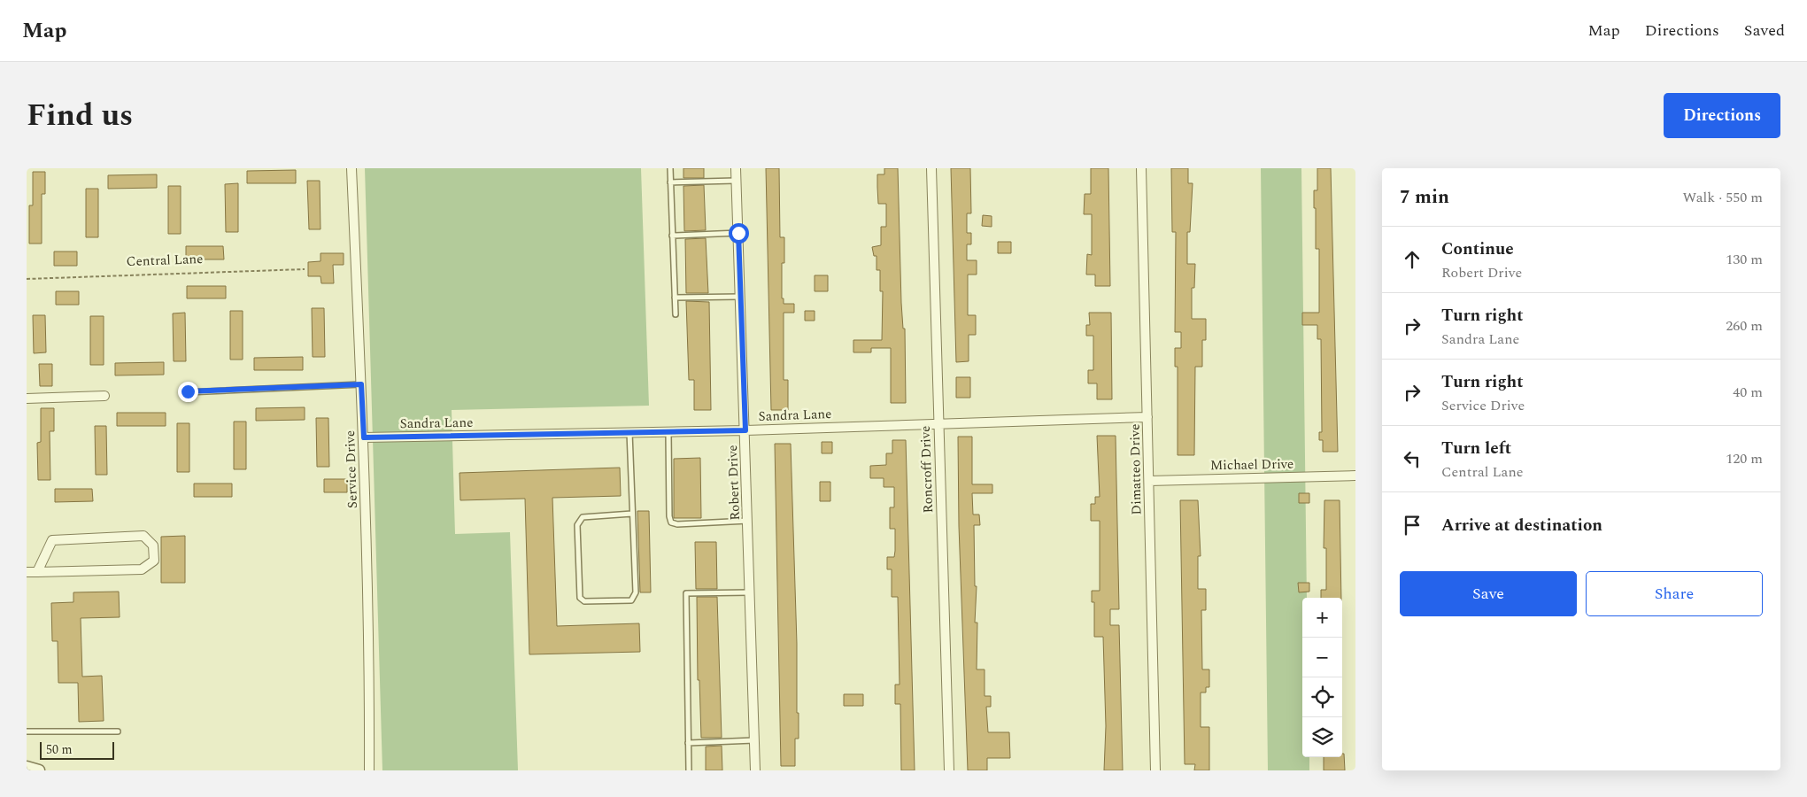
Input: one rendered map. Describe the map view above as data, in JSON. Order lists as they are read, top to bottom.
{
  "streets": {
    "street": [
      "Sandra Lane",
      "Michael Drive",
      "Service Drive",
      "Roncroff Drive",
      "Dimatteo Drive",
      "Robert Drive"
    ],
    "path": ["Central Lane"]
  },
  "crossings": [
    ["Sandra Lane", "Service Drive"],
    ["Sandra Lane", "Roncroff Drive"],
    ["Sandra Lane", "Dimatteo Drive"],
    ["Sandra Lane", "Robert Drive"],
    ["Michael Drive", "Dimatteo Drive"]
  ],
  "scale_bar": "50 m",
  "page": {
    "header": "Map",
    "nav": ["Map", "Directions", "Saved"],
    "title": "Find us",
    "buttons": [
      "Directions",
      ["Save", "Share"]
    ],
    "heading": ["7 min", "Walk · 550 m"],
    "list": [
      ["Continue", "Robert Drive", "130 m"],
      ["Turn right", "Sandra Lane", "260 m"],
      ["Turn right", "Service Drive", "40 m"],
      ["Turn left", "Central Lane", "120 m"],
      "Arrive at destination"
    ],
    "map_buttons": ["+", "−"],
    "scale": "50 m"
  }
}
